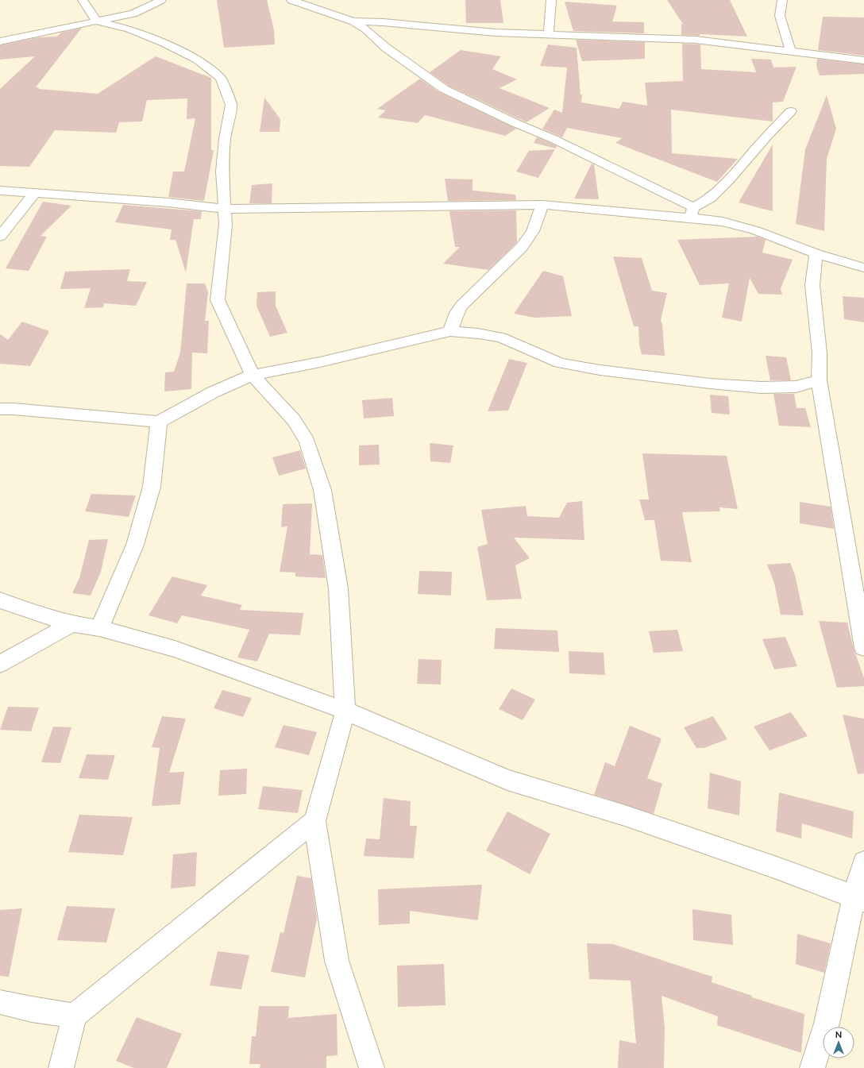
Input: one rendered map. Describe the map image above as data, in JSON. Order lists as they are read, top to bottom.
{
  "north": "top"
}
